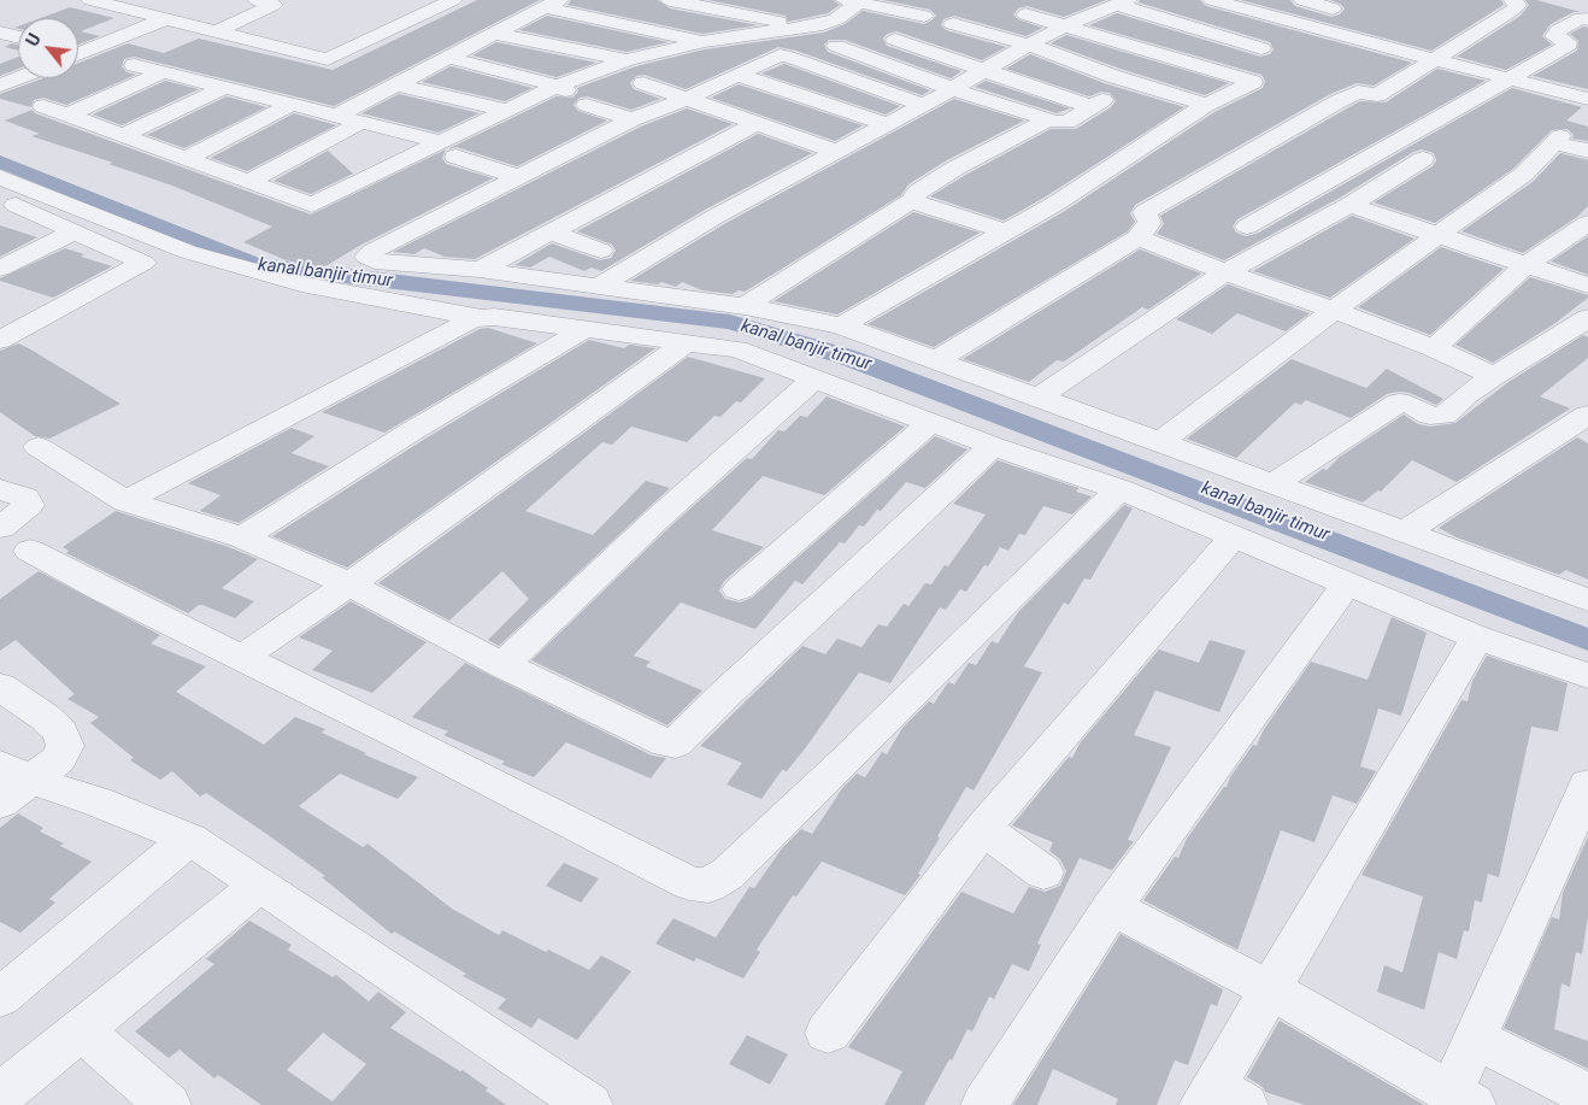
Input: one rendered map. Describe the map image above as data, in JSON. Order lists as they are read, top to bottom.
{
  "water": ["kanal banjir timur"],
  "north": "top left"
}
